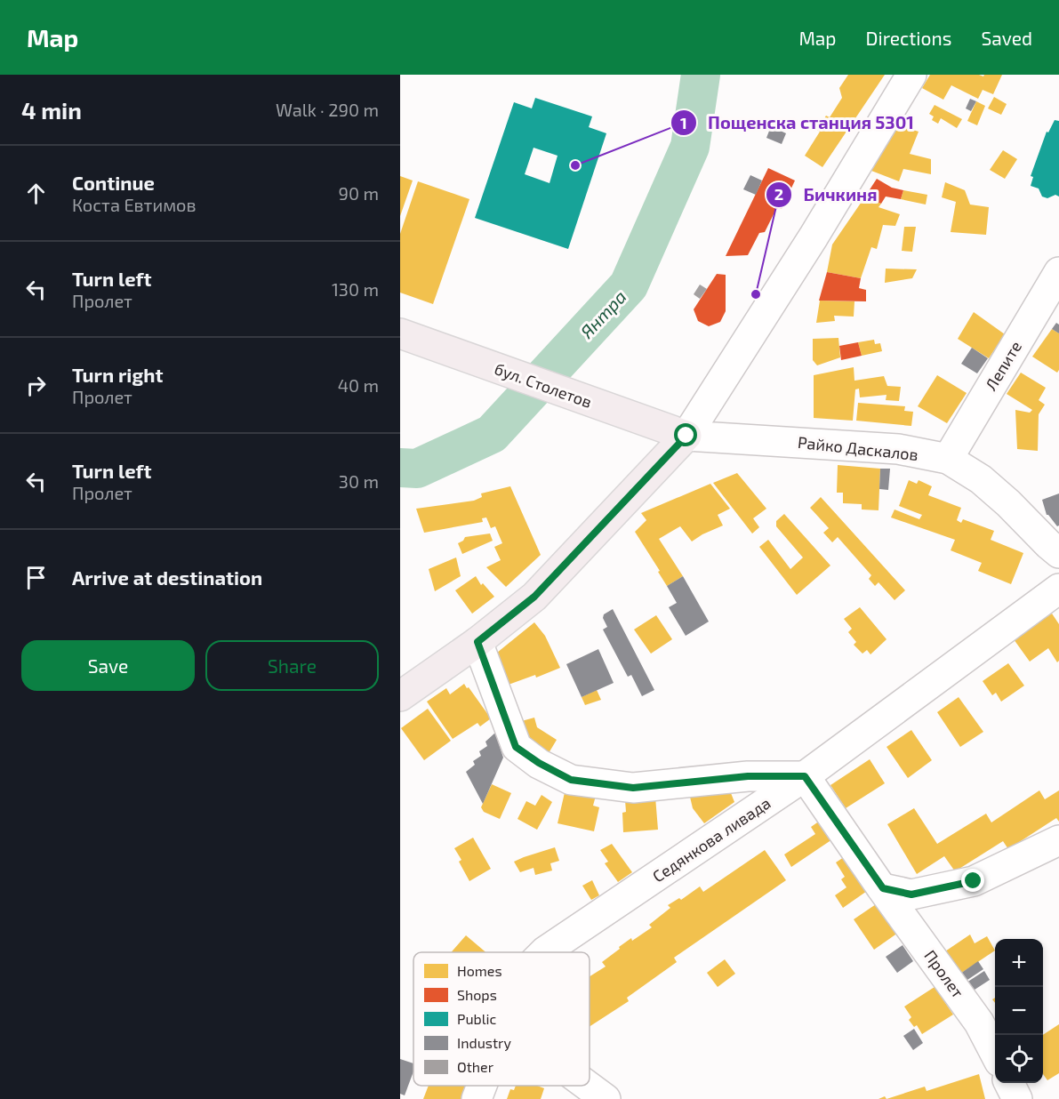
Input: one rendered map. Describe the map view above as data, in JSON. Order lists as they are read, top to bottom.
{
  "streets": {
    "main road": ["бул. Столетов"],
    "street": [
      "Лепите",
      "Райко Даскалов",
      "Седянкова ливада",
      "Пролет"
    ]
  },
  "crossings": [
    ["Лепите", "Райко Даскалов"],
    ["бул. Столетов", "Райко Даскалов"],
    ["Седянкова ливада", "Пролет"]
  ],
  "water": ["Янтра"],
  "places": ["Пощенска станция 5301", "Бичкиня"],
  "legend": [
    "Homes",
    "Shops",
    "Public",
    "Industry",
    "Other"
  ],
  "page": {
    "header": "Map",
    "nav": ["Map", "Directions", "Saved"],
    "heading": ["4 min", "Walk · 290 m"],
    "list": [
      ["Continue", "Коста Евтимов", "90 m"],
      ["Turn left", "Пролет", "130 m"],
      ["Turn right", "Пролет", "40 m"],
      ["Turn left", "Пролет", "30 m"],
      "Arrive at destination"
    ],
    "buttons": ["Save", "Share"],
    "map_buttons": ["+", "−"]
  }
}
